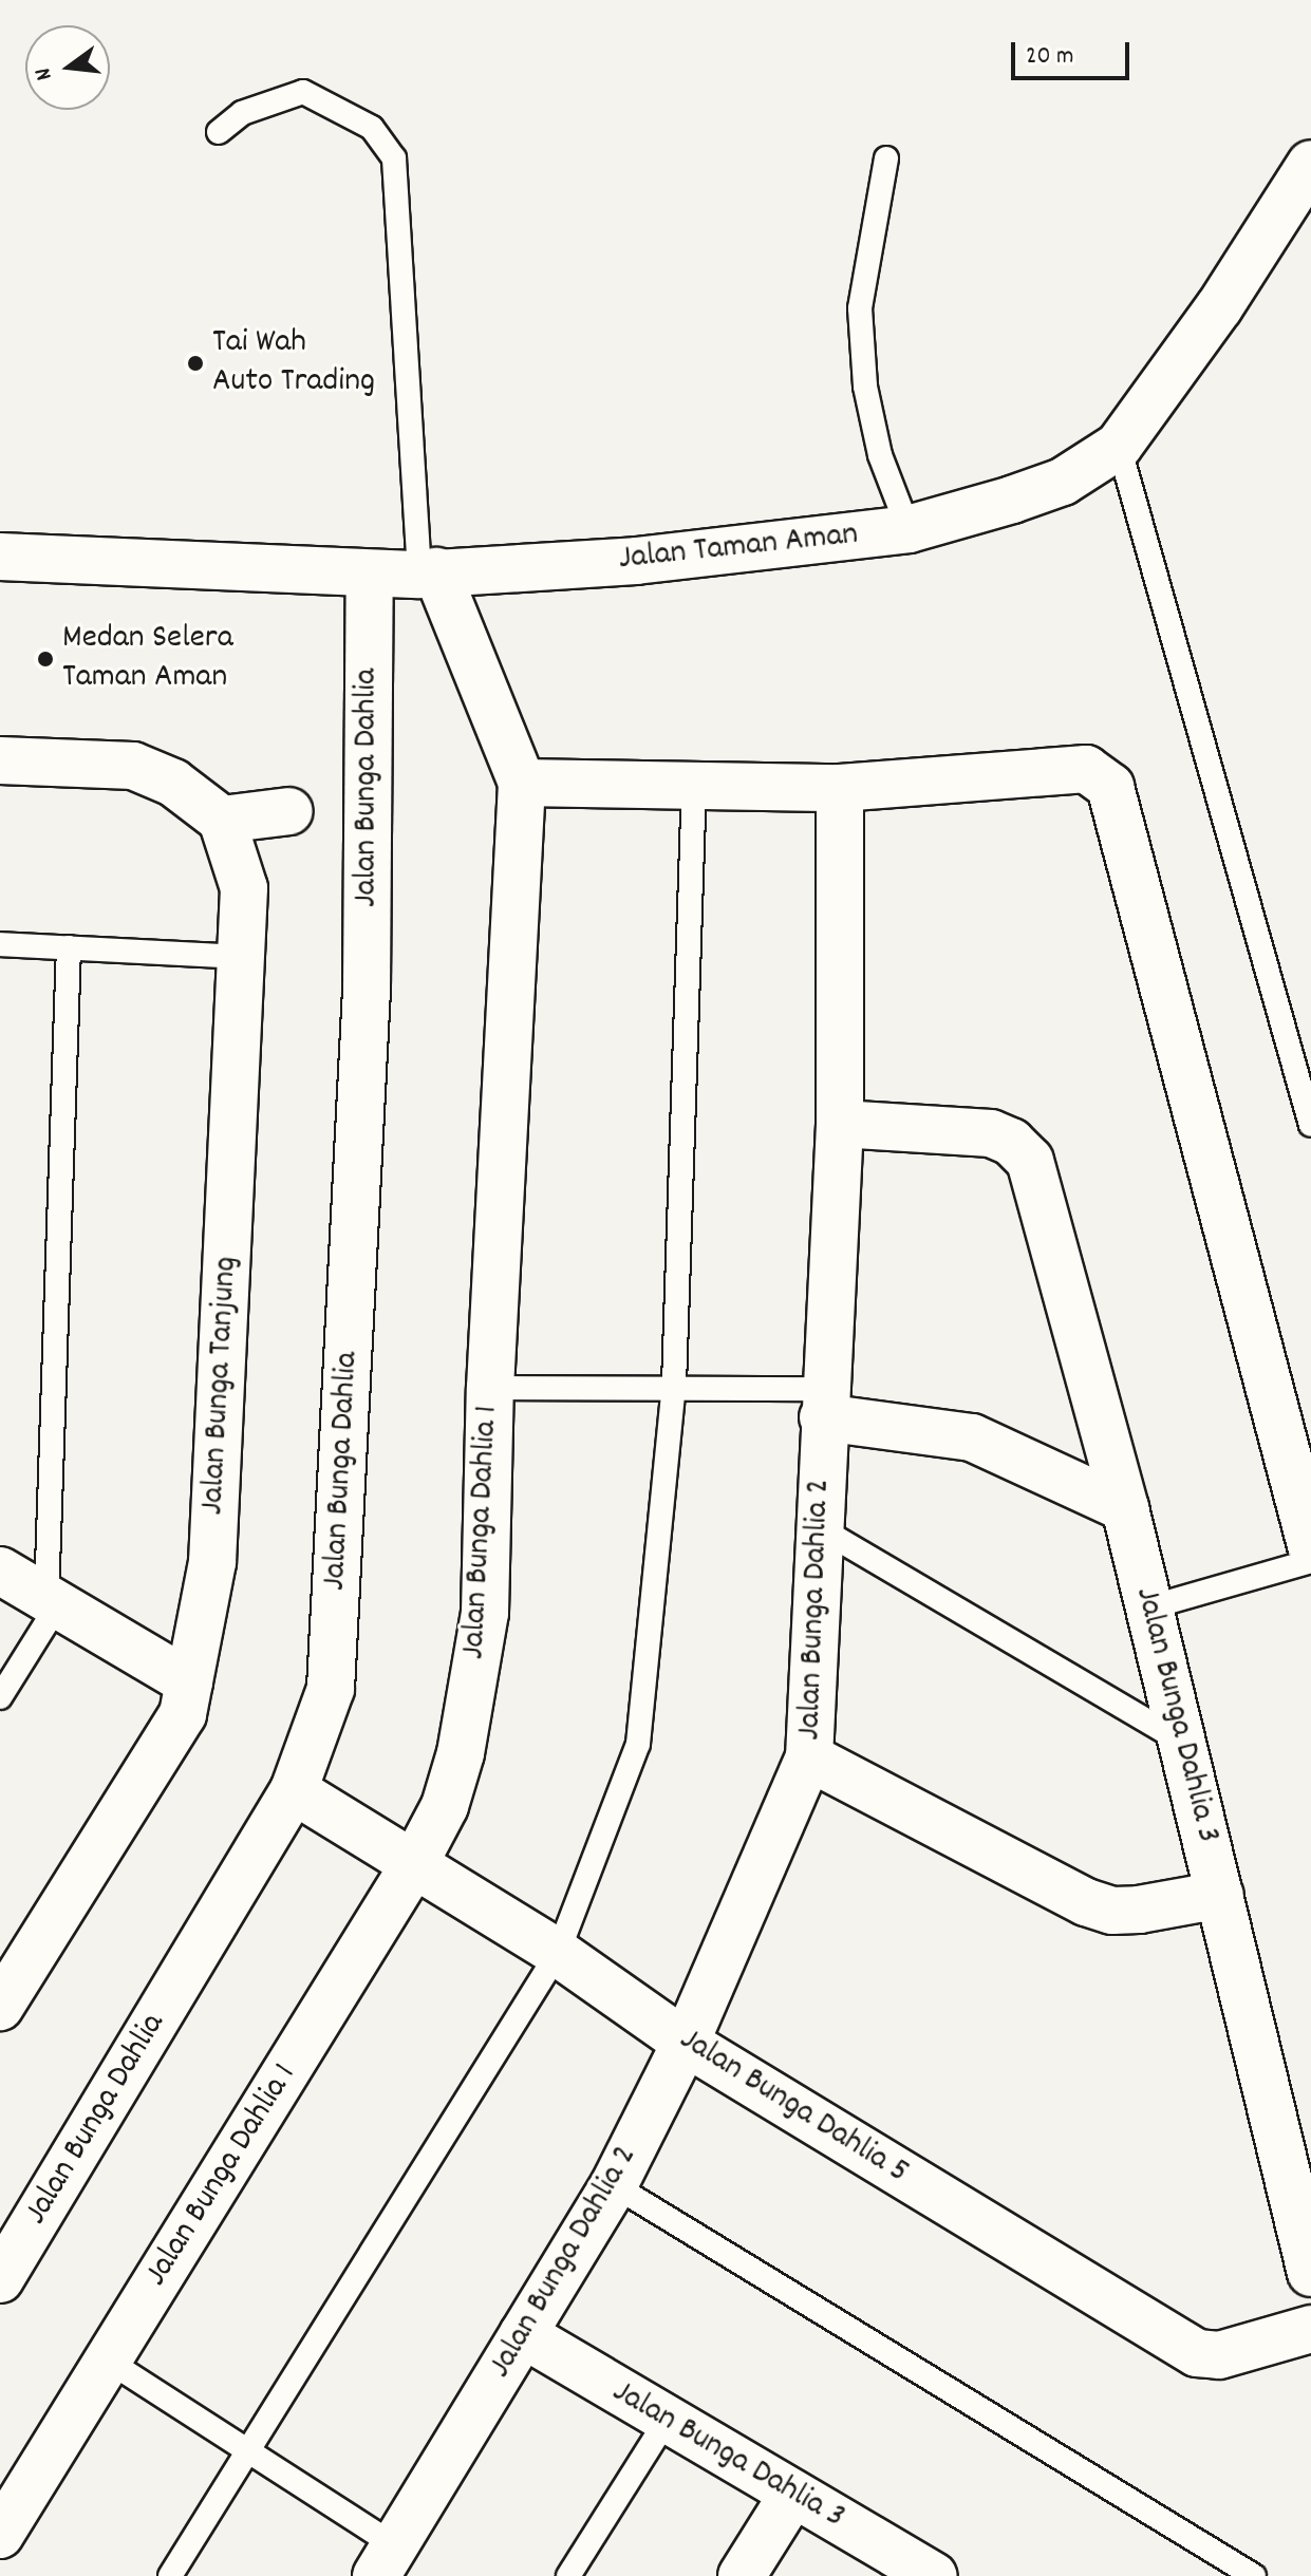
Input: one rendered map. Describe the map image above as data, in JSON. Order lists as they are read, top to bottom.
{
  "streets": {
    "street": [
      "Jalan Taman Aman",
      "Jalan Bunga Dahlia",
      "Jalan Bunga Tanjung",
      "Jalan Bunga Dahlia 1",
      "Jalan Bunga Dahlia 2",
      "Jalan Bunga Dahlia 3",
      "Jalan Bunga Dahlia 5"
    ]
  },
  "crossings": [
    ["Jalan Taman Aman", "Jalan Bunga Dahlia"],
    ["Jalan Taman Aman", "Jalan Bunga Dahlia 1"],
    ["Jalan Bunga Dahlia", "Jalan Bunga Dahlia 5"],
    ["Jalan Bunga Dahlia 1", "Jalan Bunga Dahlia 5"],
    ["Jalan Bunga Dahlia 2", "Jalan Bunga Dahlia 3"],
    ["Jalan Bunga Dahlia 2", "Jalan Bunga Dahlia 5"]
  ],
  "places": ["Tai Wah Auto Trading", "Medan Selera Taman Aman"],
  "scale_bar": "20 m",
  "north": "left"
}
